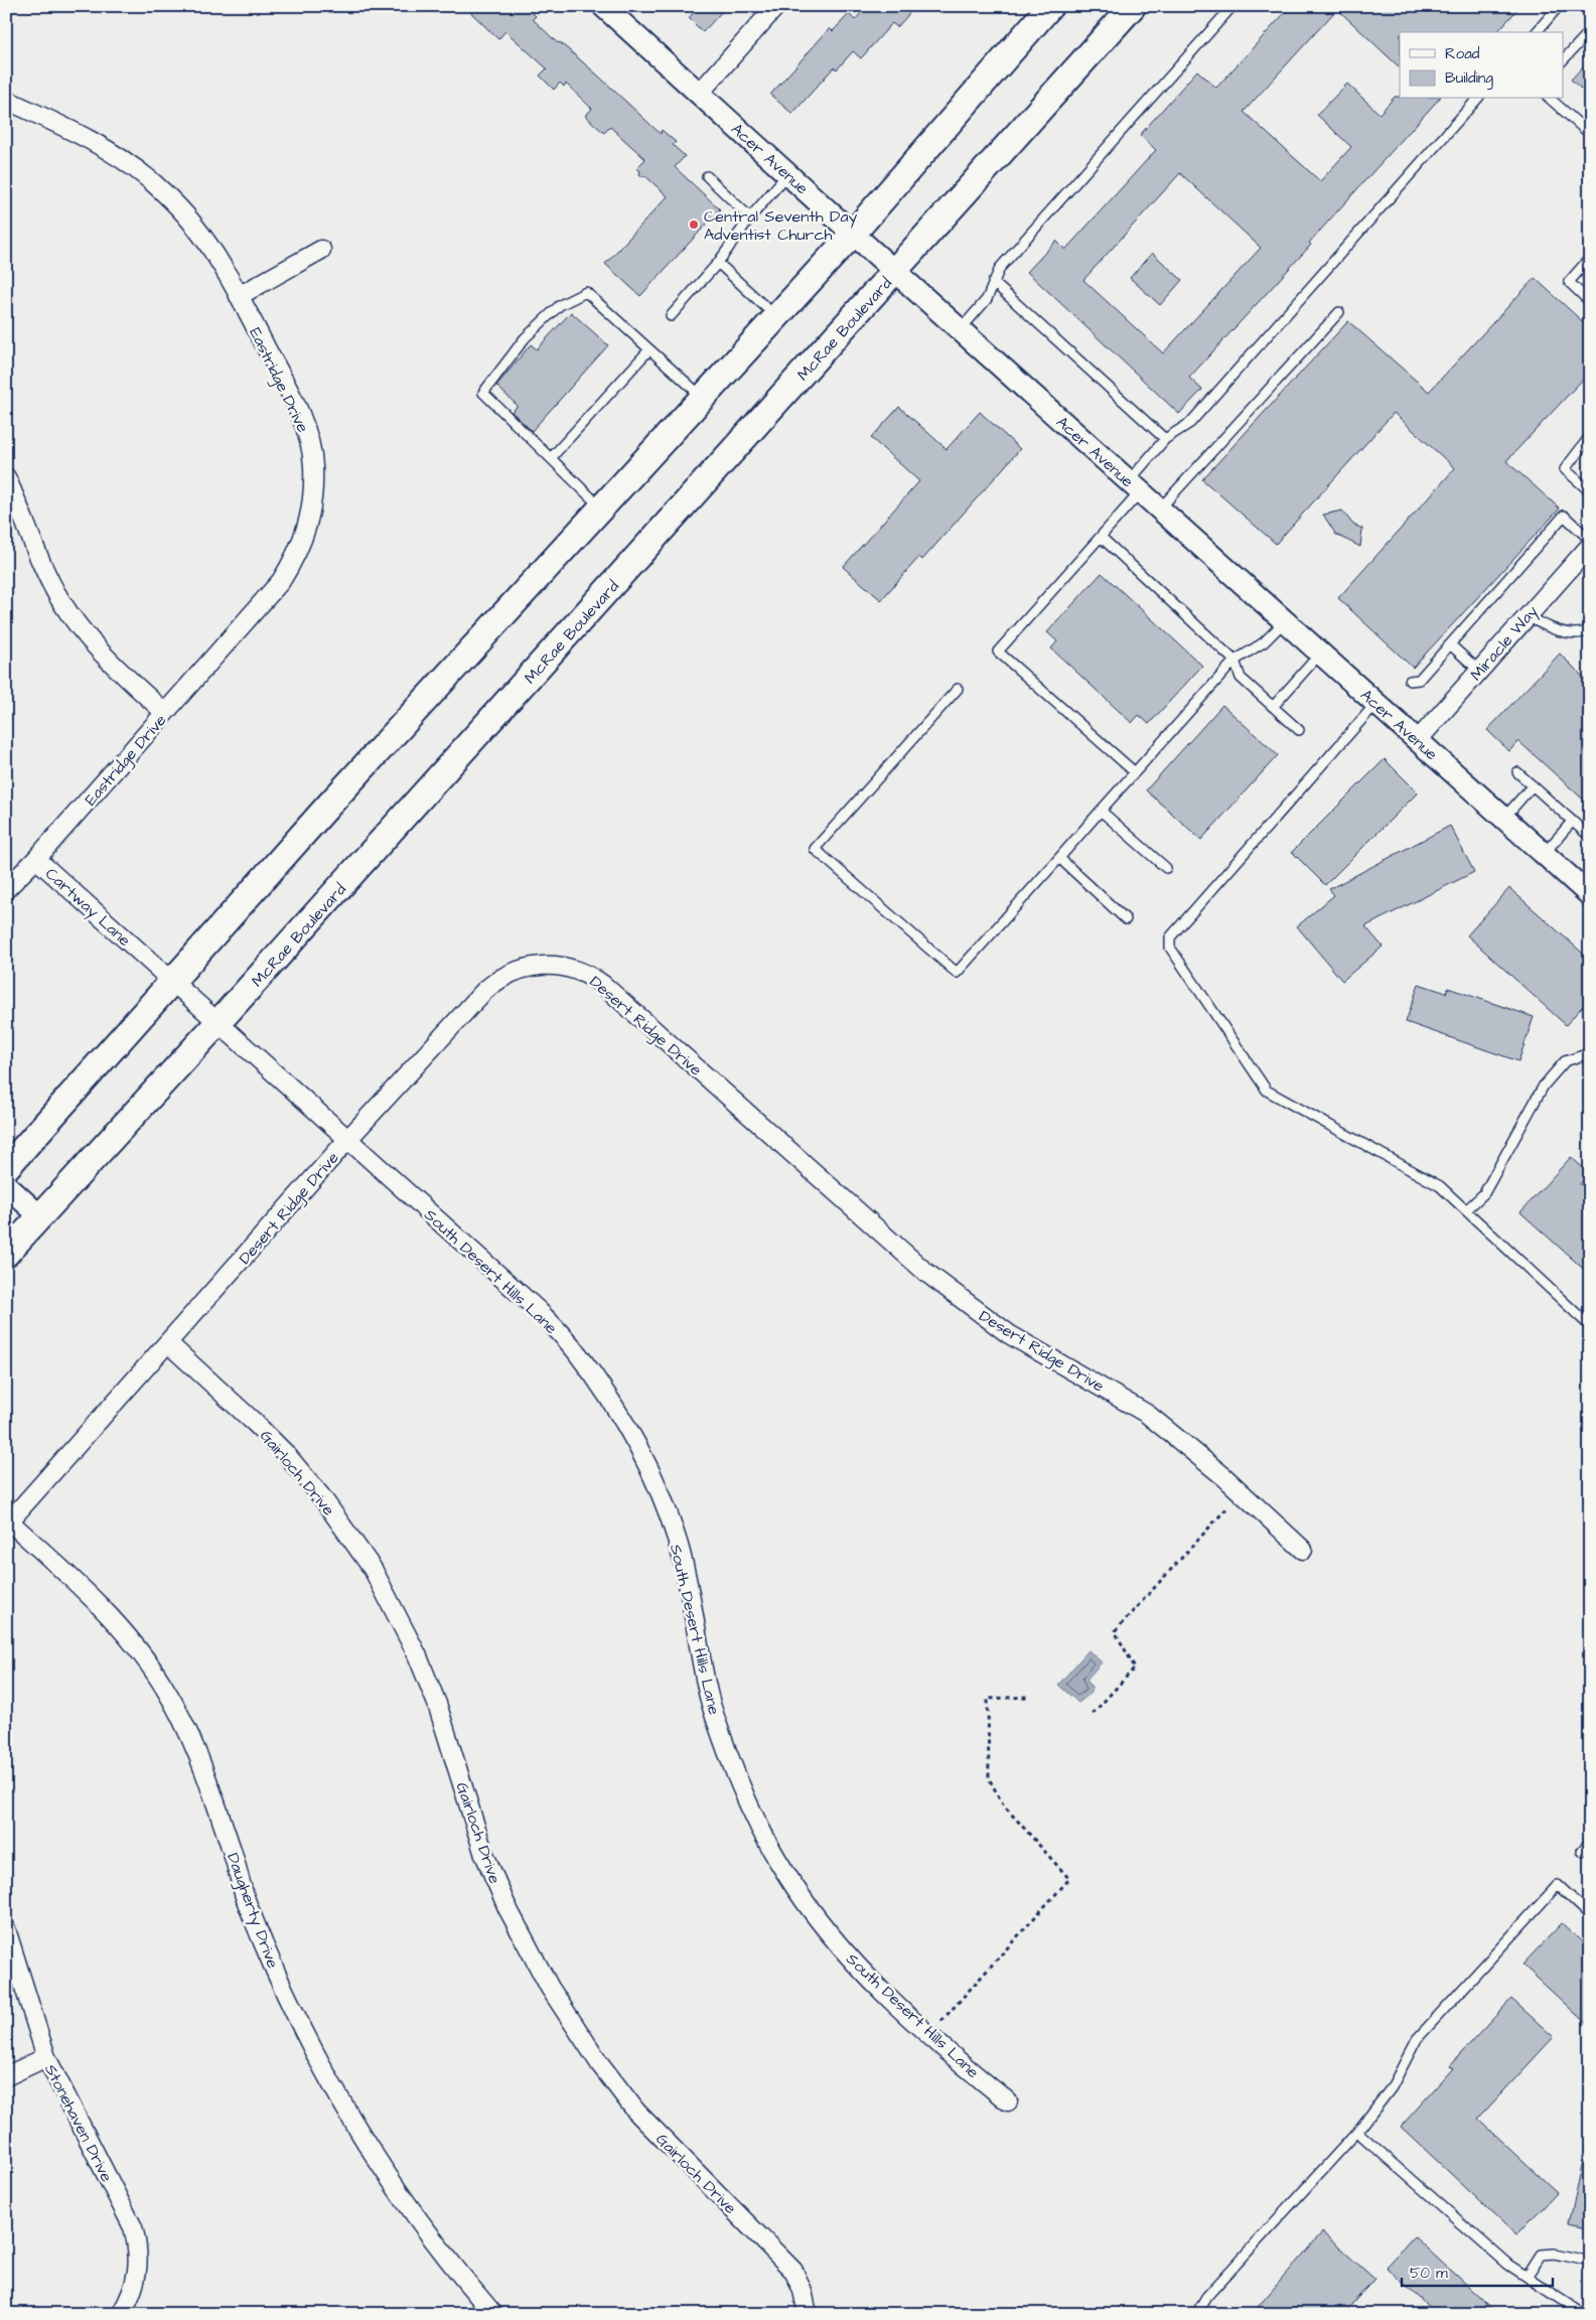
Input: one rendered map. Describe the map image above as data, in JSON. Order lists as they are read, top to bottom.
{
  "streets": {
    "main road": ["McRae Boulevard"],
    "street": [
      "Acer Avenue",
      "Eastridge Drive",
      "Miracle Way",
      "Cartway Lane",
      "Desert Ridge Drive",
      "South Desert Hills Lane",
      "Gairloch Drive",
      "Daugherty Drive",
      "Stonehaven Drive"
    ]
  },
  "crossings": [
    ["Acer Avenue", "McRae Boulevard"],
    ["Acer Avenue", "Miracle Way"],
    ["McRae Boulevard", "South Desert Hills Lane"],
    ["Eastridge Drive", "Cartway Lane"],
    ["Cartway Lane", "South Desert Hills Lane"],
    ["Desert Ridge Drive", "South Desert Hills Lane"],
    ["Desert Ridge Drive", "Gairloch Drive"],
    ["Desert Ridge Drive", "Daugherty Drive"]
  ],
  "places": ["Central Seventh Day Adventist Church"],
  "legend": ["Road", "Building"],
  "scale_bar": "50 m"
}
